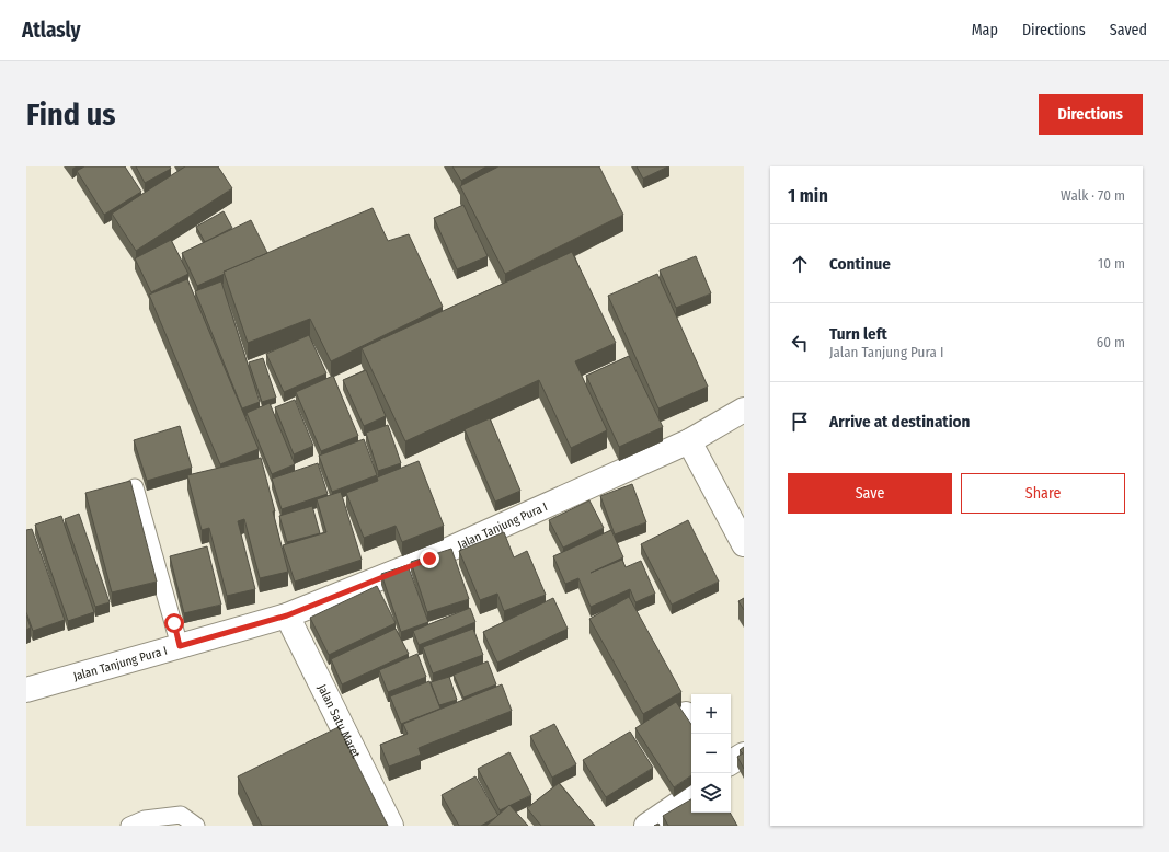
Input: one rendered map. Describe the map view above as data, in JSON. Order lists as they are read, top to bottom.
{
  "streets": {
    "street": ["Jalan Tanjung Pura I", "Jalan Satu Maret"]
  },
  "crossings": [
    ["Jalan Tanjung Pura I", "Jalan Satu Maret"]
  ],
  "page": {
    "header": "Atlasly",
    "nav": ["Map", "Directions", "Saved"],
    "buttons": [
      "Directions",
      ["Save", "Share"]
    ],
    "title": "Find us",
    "heading": ["1 min", "Walk · 70 m"],
    "list": [
      ["Continue", "10 m"],
      ["Turn left", "Jalan Tanjung Pura I", "60 m"],
      "Arrive at destination"
    ],
    "map_buttons": ["+", "−"]
  }
}
